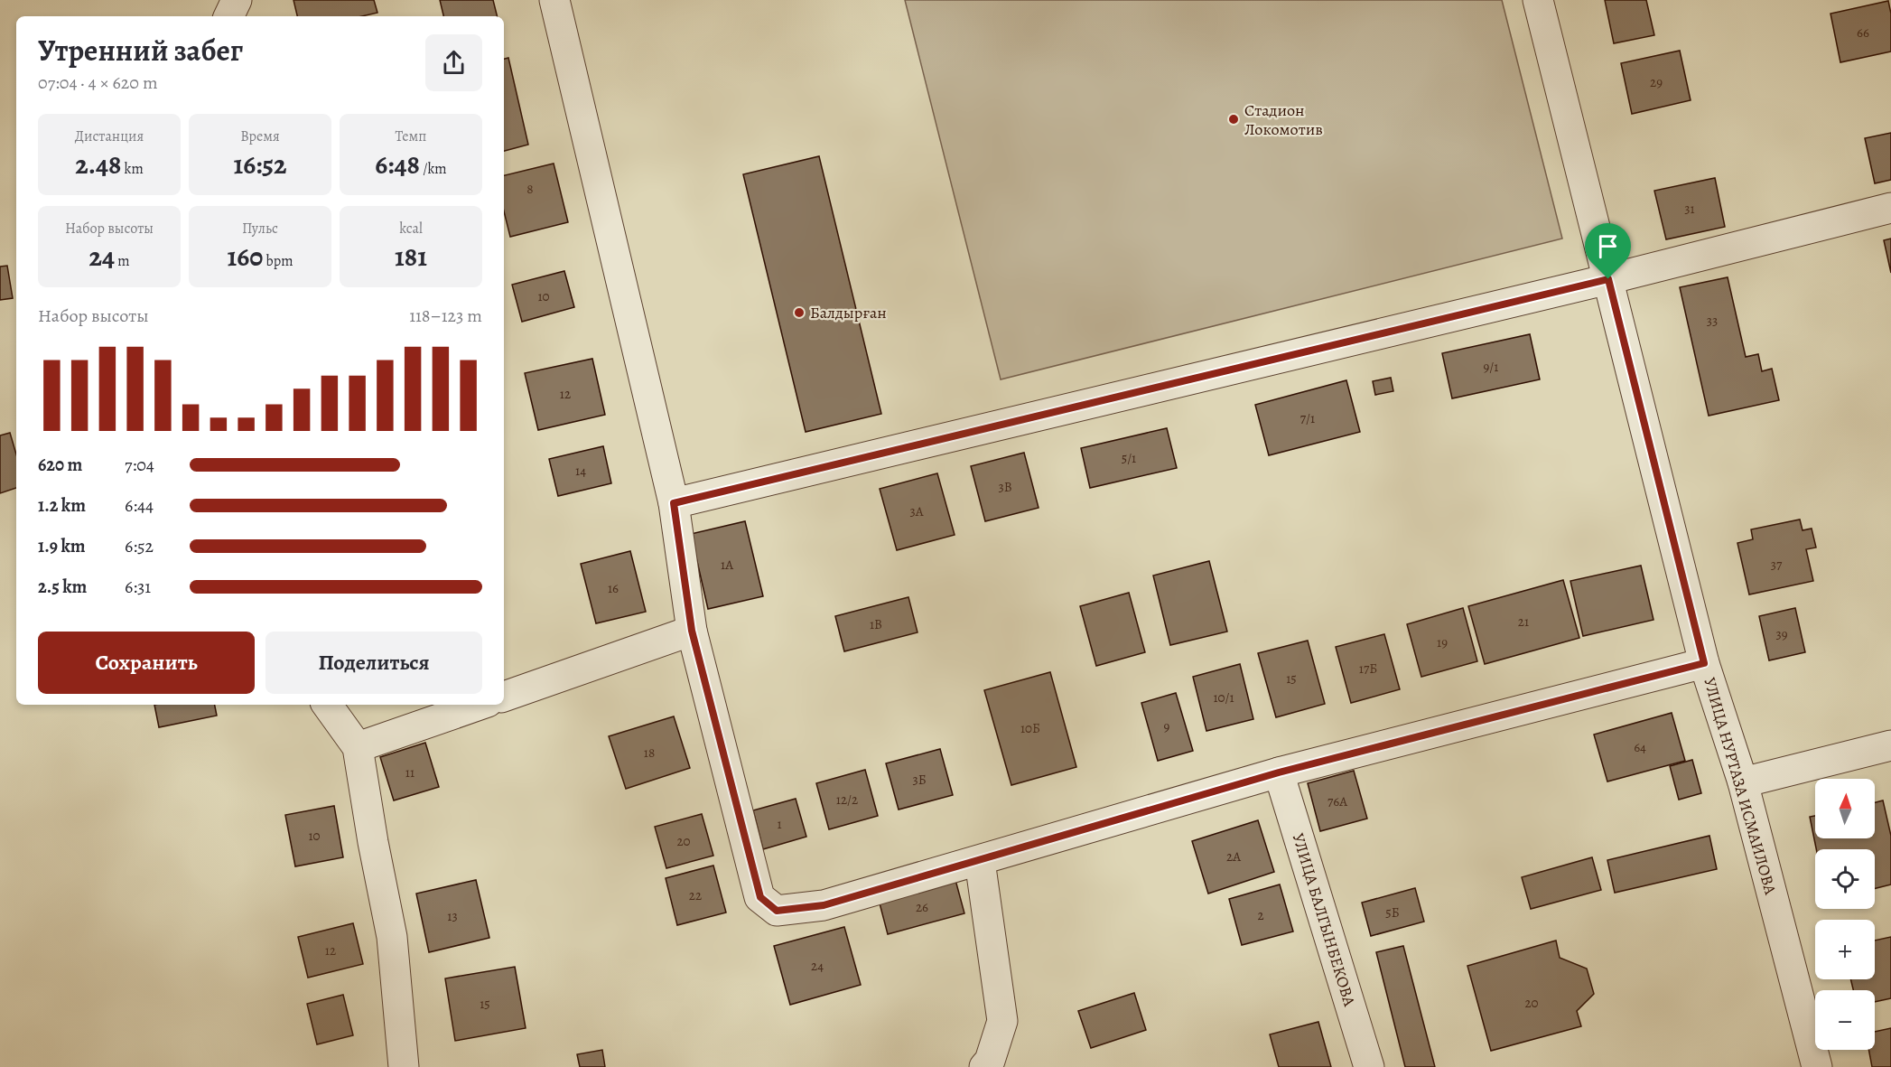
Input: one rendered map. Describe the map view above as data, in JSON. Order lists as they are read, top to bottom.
{
  "streets": {
    "street": ["УЛИЦА НУРТАЗА ИСМАИЛОВА", "УЛИЦА БАЛГЫНБЕКОВА"]
  },
  "places": ["Стадион Локомотив", "Балдырған"],
  "house_numbers": [
    "66",
    "29",
    "8",
    "31",
    "10",
    "33",
    "9/1",
    "12",
    "7/1",
    "5/1",
    "14",
    "3В",
    "3А",
    "1А",
    "37",
    "16",
    "21",
    "1В",
    "39",
    "19",
    "17Б",
    "15",
    "10/1",
    "9",
    "10Б",
    "64",
    "18",
    "11",
    "3Б",
    "12/2",
    "76А",
    "1",
    "10",
    "20",
    "2А",
    "22",
    "26",
    "5Б",
    "2",
    "13",
    "12",
    "24",
    "20",
    "15"
  ],
  "north": "top",
  "page": {
    "heading": ["Утренний забег", "07:04 · 4 × 620 m"],
    "stats": [
      ["Дистанция", "2.48 km"],
      ["Время", "16:52"],
      ["Темп", "6:48 /km"],
      ["Набор высоты", "24 m"],
      ["Пульс", "160 bpm"],
      ["kcal", "181"]
    ],
    "chart": ["Набор высоты", "118–123 m"],
    "list": [
      {
        "name": "620 m",
        "note": "7:04"
      },
      {
        "name": "1.2 km",
        "note": "6:44"
      },
      {
        "name": "1.9 km",
        "note": "6:52"
      },
      {
        "name": "2.5 km",
        "note": "6:31"
      }
    ],
    "buttons": ["Сохранить", "Поделиться"],
    "map_buttons": ["+", "−"]
  }
}
